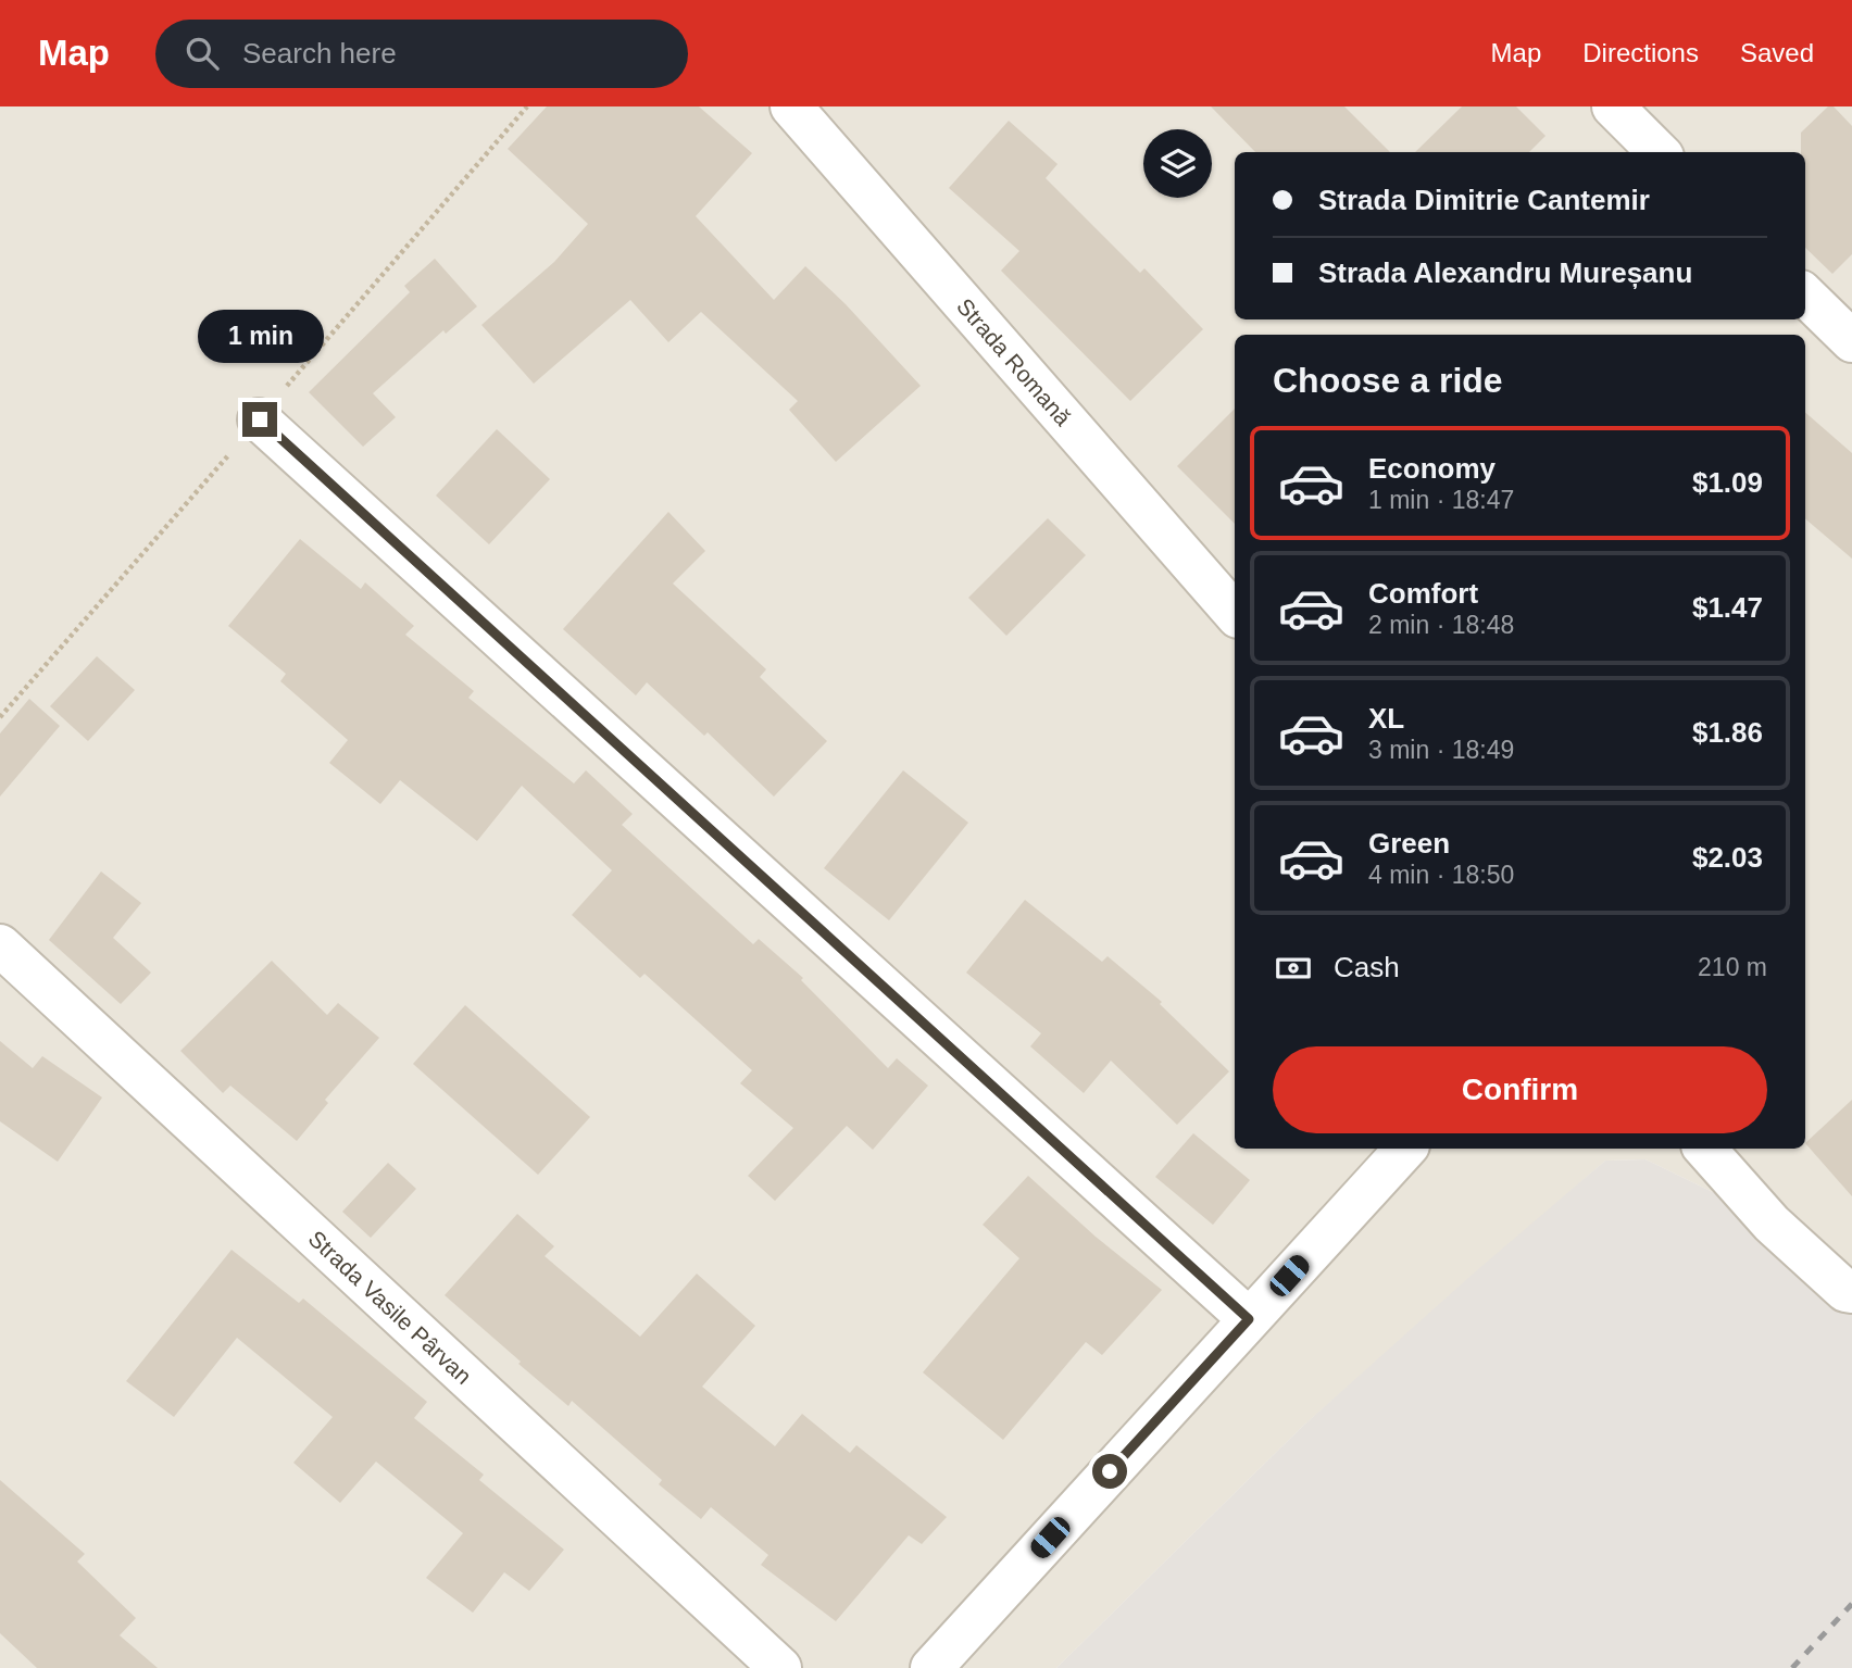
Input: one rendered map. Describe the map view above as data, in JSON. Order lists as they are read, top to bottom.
{
  "streets": {
    "street": ["Strada Romană", "Strada Vasile Pârvan"]
  },
  "page": {
    "header": "Map",
    "search": "Search here",
    "nav": ["Map", "Directions", "Saved"],
    "banner": ["Strada Dimitrie Cantemir", "Strada Alexandru Mureșanu"],
    "bubble": "1 min",
    "heading": "Choose a ride",
    "list": [
      {
        "name": "Economy",
        "note": "1 min · 18:47",
        "value": "$1.09"
      },
      {
        "name": "Comfort",
        "note": "2 min · 18:48",
        "value": "$1.47"
      },
      {
        "name": "XL",
        "note": "3 min · 18:49",
        "value": "$1.86"
      },
      {
        "name": "Green",
        "note": "4 min · 18:50",
        "value": "$2.03"
      }
    ],
    "pay": ["Cash", "210 m"],
    "buttons": "Confirm"
  }
}
